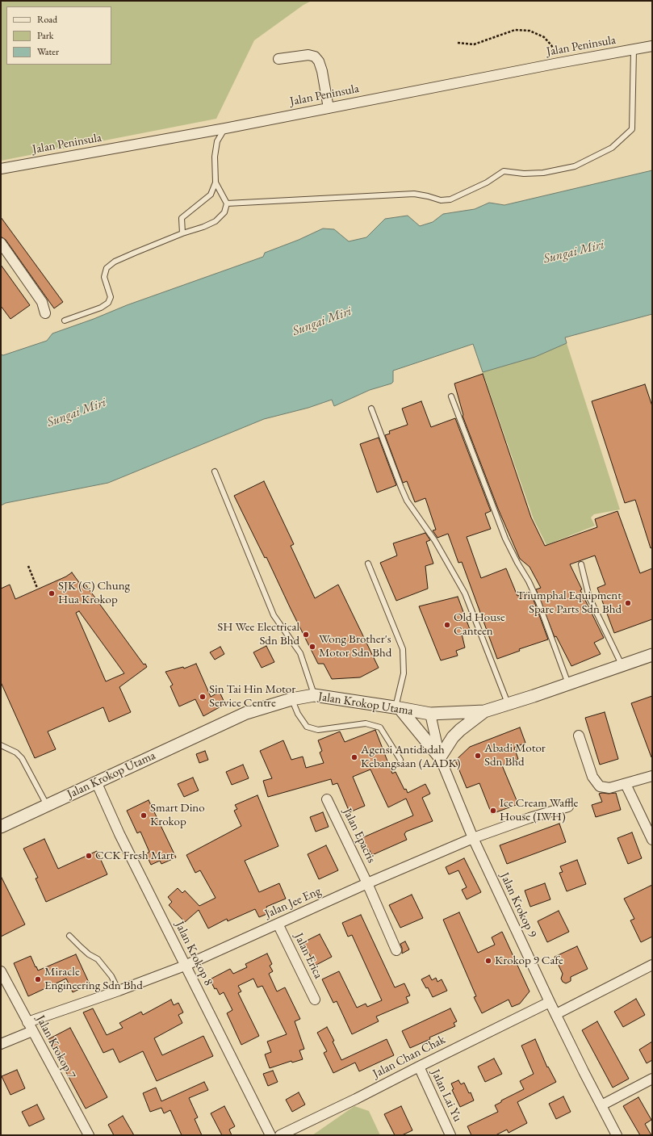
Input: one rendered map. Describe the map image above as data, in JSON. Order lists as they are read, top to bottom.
{
  "streets": {
    "street": [
      "Jalan Peninsula",
      "Jalan Krokop Utama",
      "Jalan Epacris",
      "Jalan Jee Eng",
      "Jalan Krokop 9",
      "Jalan Krokop 8",
      "Jalan Erica",
      "Jalan Krokop 7",
      "Jalan Chan Chak",
      "Jalan Lai Yu"
    ]
  },
  "crossings": [
    ["Jalan Krokop Utama", "Jalan Krokop 9"],
    ["Jalan Krokop Utama", "Jalan Krokop 8"],
    ["Jalan Epacris", "Jalan Jee Eng"],
    ["Jalan Jee Eng", "Jalan Krokop 9"],
    ["Jalan Jee Eng", "Jalan Krokop 8"],
    ["Jalan Jee Eng", "Jalan Erica"],
    ["Jalan Jee Eng", "Jalan Krokop 7"],
    ["Jalan Krokop 9", "Jalan Chan Chak"],
    ["Jalan Chan Chak", "Jalan Lai Yu"]
  ],
  "water": ["Sungai Miri"],
  "places": [
    "SJK (C) Chung Hua Krokop",
    "Triumphal Equipment Spare Parts Sdn Bhd",
    "Old House Canteen",
    "SH Wee Electrical Sdn Bhd",
    "Wong Brother's Motor Sdn Bhd",
    "Sin Tai Hin Motor Service Centre",
    "Abadi Motor Sdn Bhd",
    "Agensi Antidadah Kebangsaan (AADK)",
    "Ice Cream Waffle House (IWH)",
    "Smart Dino Krokop",
    "CCK Fresh Mart",
    "Krokop 9 Cafe",
    "Miracle Engineering Sdn Bhd"
  ],
  "legend": ["Road", "Park", "Water"]
}
